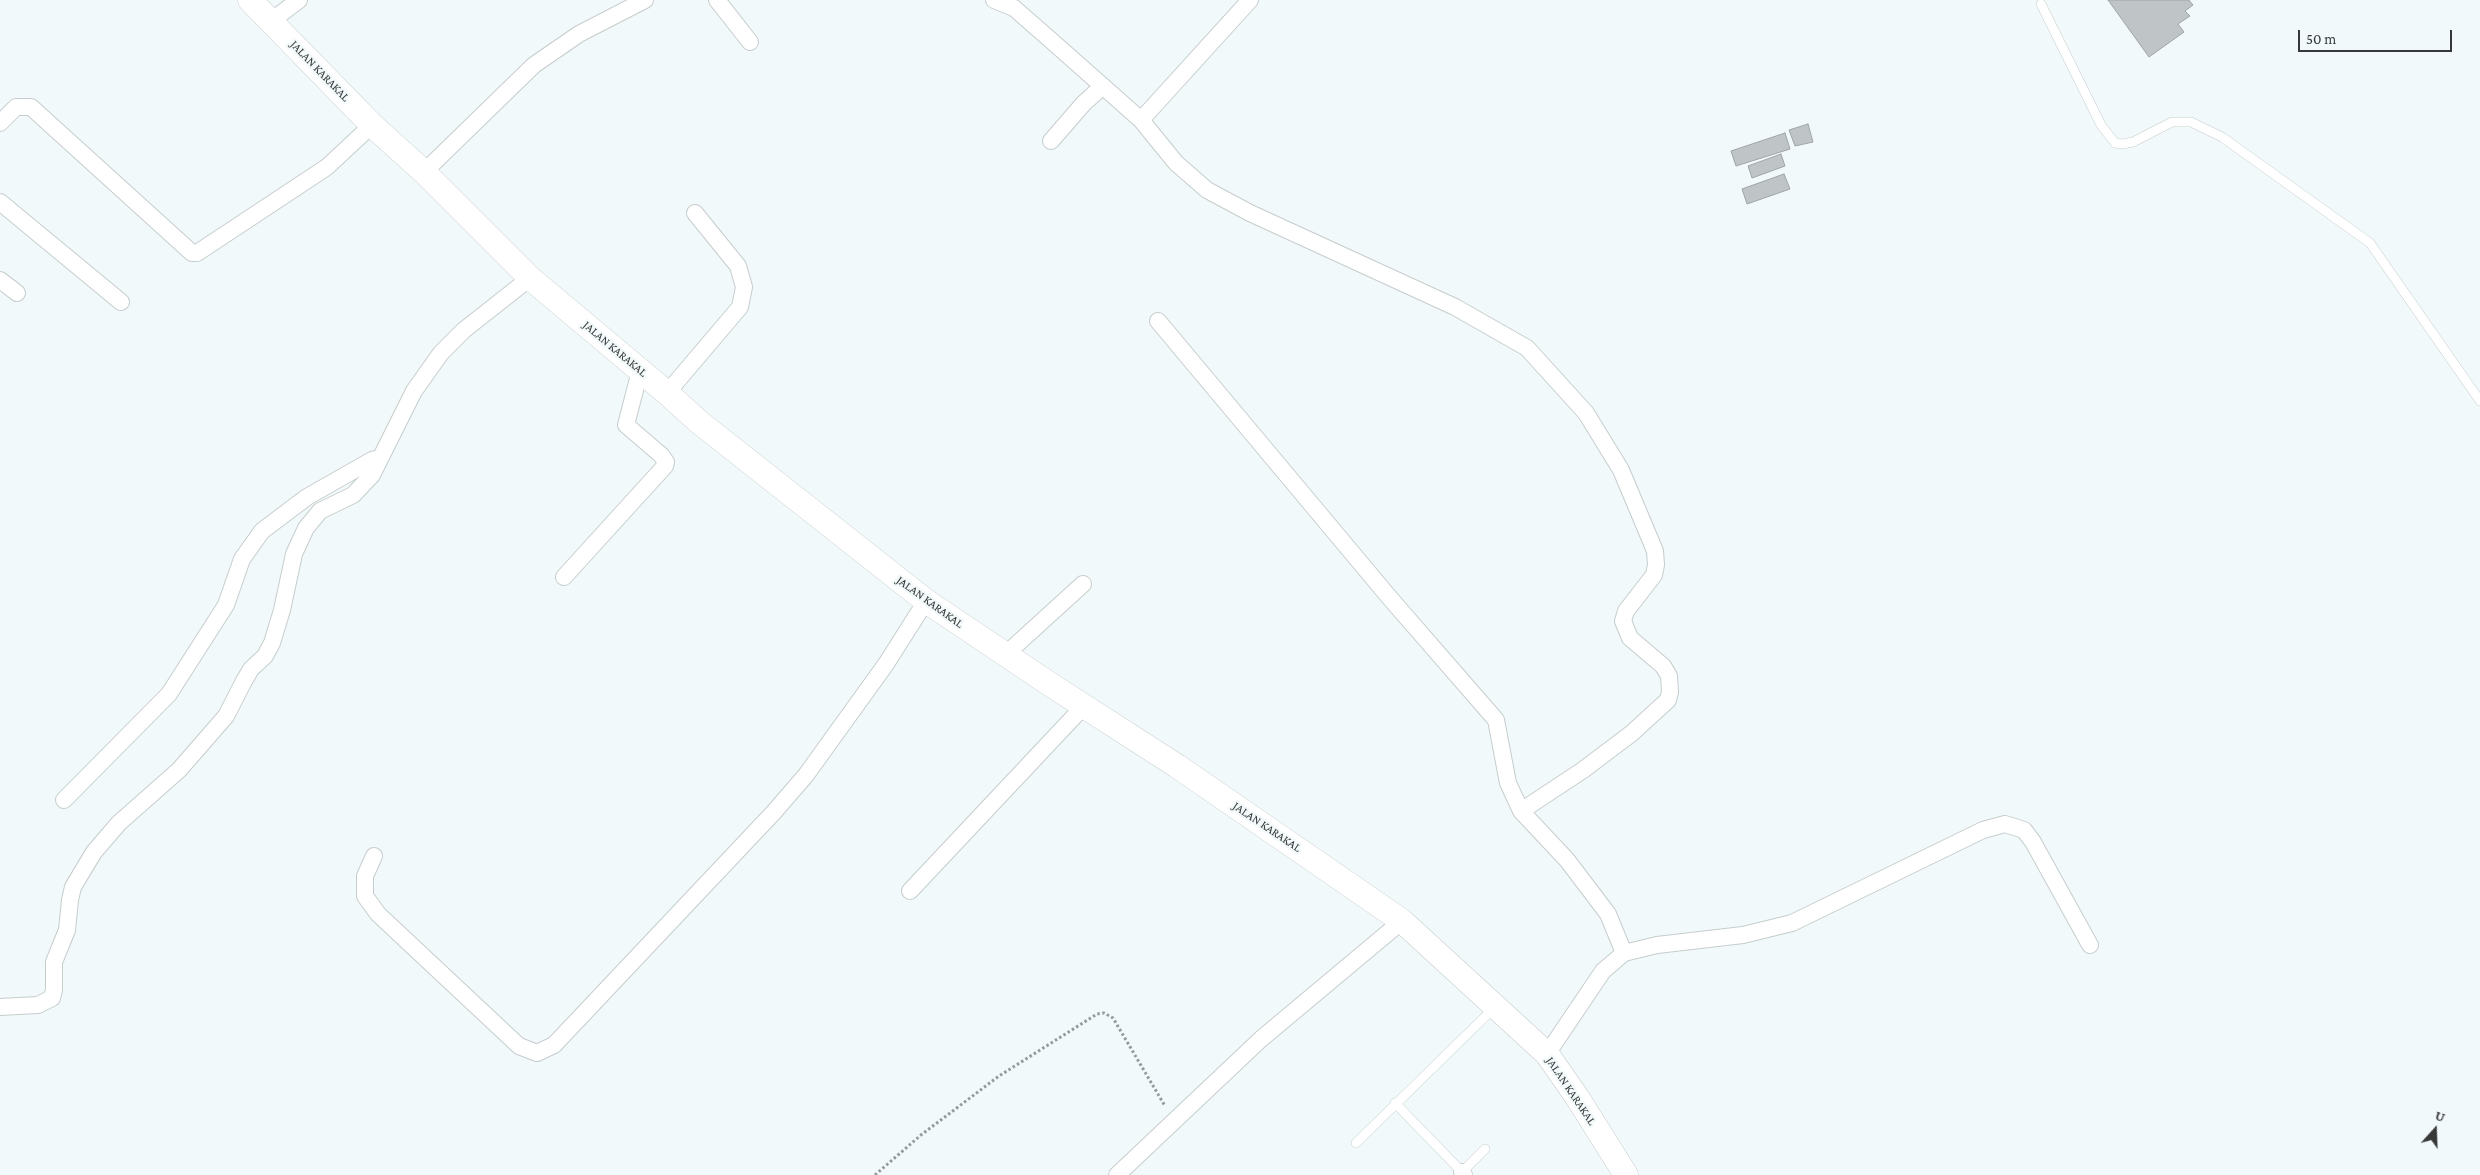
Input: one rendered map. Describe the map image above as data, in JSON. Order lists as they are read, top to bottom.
{
  "streets": {
    "main road": ["JALAN KARAKAL"]
  },
  "scale_bar": "50 m",
  "north": "top"
}
